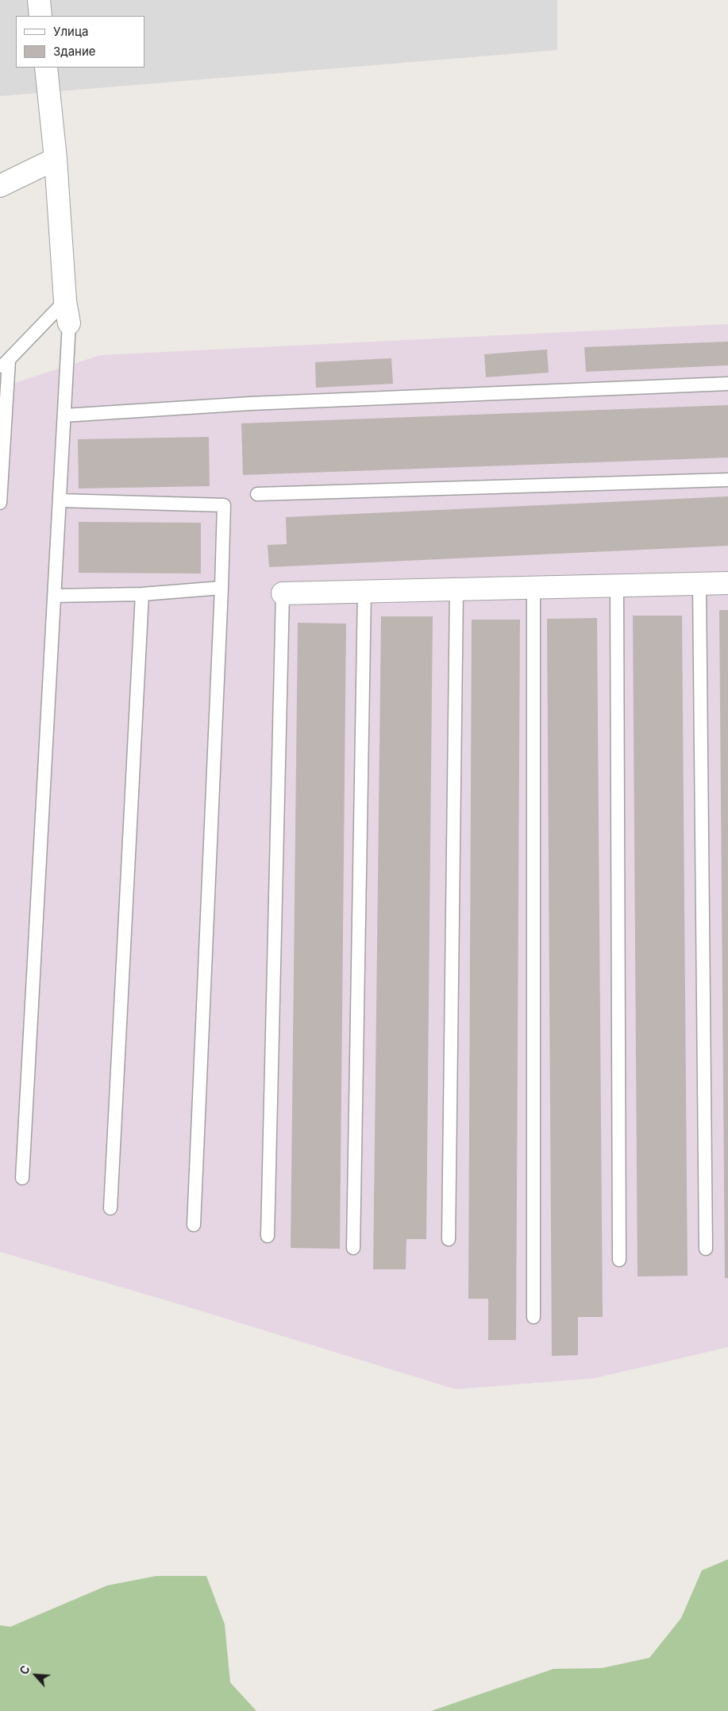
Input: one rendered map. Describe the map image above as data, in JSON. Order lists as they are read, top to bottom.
{
  "legend": ["Улица", "Здание"],
  "north": "top left"
}
